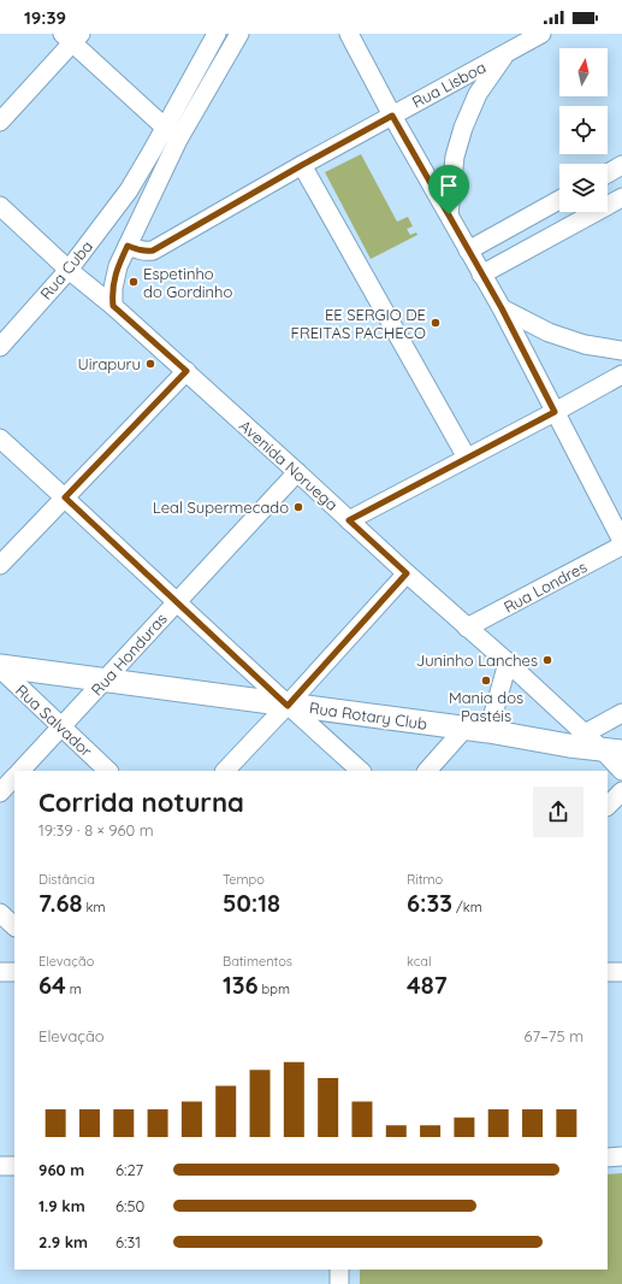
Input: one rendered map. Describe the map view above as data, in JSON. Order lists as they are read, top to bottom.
{
  "streets": {
    "main road": ["Rua Rotary Club"],
    "street": [
      "Rua Lisboa",
      "Rua Cuba",
      "Avenida Noruega",
      "Rua Londres",
      "Rua Honduras",
      "Rua Salvador"
    ]
  },
  "crossings": [
    ["Rua Cuba", "Avenida Noruega"],
    ["Avenida Noruega", "Rua Londres"],
    ["Avenida Noruega", "Rua Honduras"],
    ["Avenida Noruega", "Rua Rotary Club"],
    ["Rua Honduras", "Rua Rotary Club"],
    ["Rua Honduras", "Rua Salvador"],
    ["Rua Rotary Club", "Rua Salvador"]
  ],
  "places": [
    "Espetinho do Gordinho",
    "EE SERGIO DE FREITAS PACHECO",
    "Uirapuru",
    "Leal Supermecado",
    "Juninho Lanches",
    "Mania dos Pastéis"
  ],
  "north": "top",
  "page": {
    "status": "19:39",
    "heading": ["Corrida noturna", "19:39 · 8 × 960 m"],
    "stats": [
      ["Distância", "7.68 km"],
      ["Tempo", "50:18"],
      ["Ritmo", "6:33 /km"],
      ["Elevação", "64 m"],
      ["Batimentos", "136 bpm"],
      ["kcal", "487"]
    ],
    "chart": ["Elevação", "67–75 m"],
    "list": [
      {
        "name": "960 m",
        "note": "6:27"
      },
      {
        "name": "1.9 km",
        "note": "6:50"
      },
      {
        "name": "2.9 km",
        "note": "6:31"
      }
    ]
  }
}
